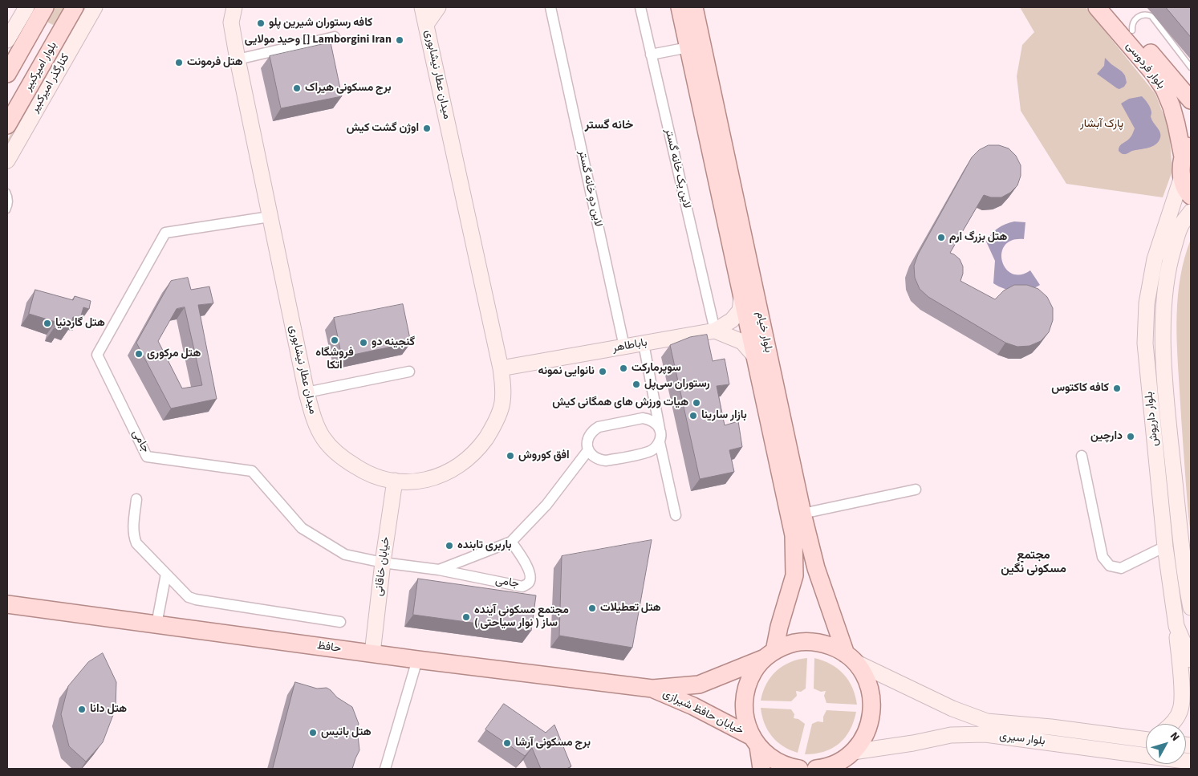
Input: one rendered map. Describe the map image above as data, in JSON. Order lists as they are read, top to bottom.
{
  "streets": {
    "main road": [
      "بلوار فردوسی",
      "بلوار امیرکبیر",
      "بلوار خیام",
      "حافظ",
      "خیابان حافظ شیرازی"
    ],
    "street": [
      "میدان عطار نیشابوری",
      "کنارگذر امیرکبیر",
      "لاین یک خانه گستر",
      "لاین دو خانه گستر",
      "باباطاهر",
      "بلوار داریوش",
      "جامی",
      "خیابان خاقانی",
      "بلوار سیری"
    ]
  },
  "crossings": [
    ["میدان عطار نیشابوری", "باباطاهر"],
    ["میدان عطار نیشابوری", "جامی"],
    ["میدان عطار نیشابوری", "خیابان خاقانی"],
    ["لاین یک خانه گستر", "باباطاهر"],
    ["لاین دو خانه گستر", "باباطاهر"],
    ["بلوار خیام", "باباطاهر"],
    ["بلوار خیام", "خیابان حافظ شیرازی"],
    ["بلوار خیام", "بلوار سیری"],
    ["جامی", "خیابان خاقانی"],
    ["خیابان خاقانی", "حافظ"],
    ["حافظ", "خیابان حافظ شیرازی"],
    ["خیابان حافظ شیرازی", "بلوار سیری"]
  ],
  "districts": ["خانه گستر", "مجتمع مسکونی نگین"],
  "parks": ["پارک آبشار"],
  "places": [
    "کافه رستوران شیرین پلو",
    "وحید مولایی [] Lamborgini Iran",
    "هتل فرمونت",
    "برج مسکونی هیراک",
    "اوژن گشت كيش",
    "هتل بزرگ ارم",
    "هتل گاردنیا",
    "فروشگاه اتکا",
    "گنجینه دو",
    "هتل مرکوری",
    "سوپرمارکت",
    "نانوایی نمونه",
    "رستوران سی‌پل",
    "کافه کاکتوس",
    "هیات ورزش های همگانی کیش",
    "بازار سارینا",
    "دارچین",
    "افق کوروش",
    "باربری تابنده",
    "هتل تعطیلات",
    "مجتمع مسکونی آینده ساز ( نوار سیاحتی )",
    "هتل دانا",
    "هتل باتیس",
    "برج مسکونی آرشا"
  ],
  "north": "top right"
}
